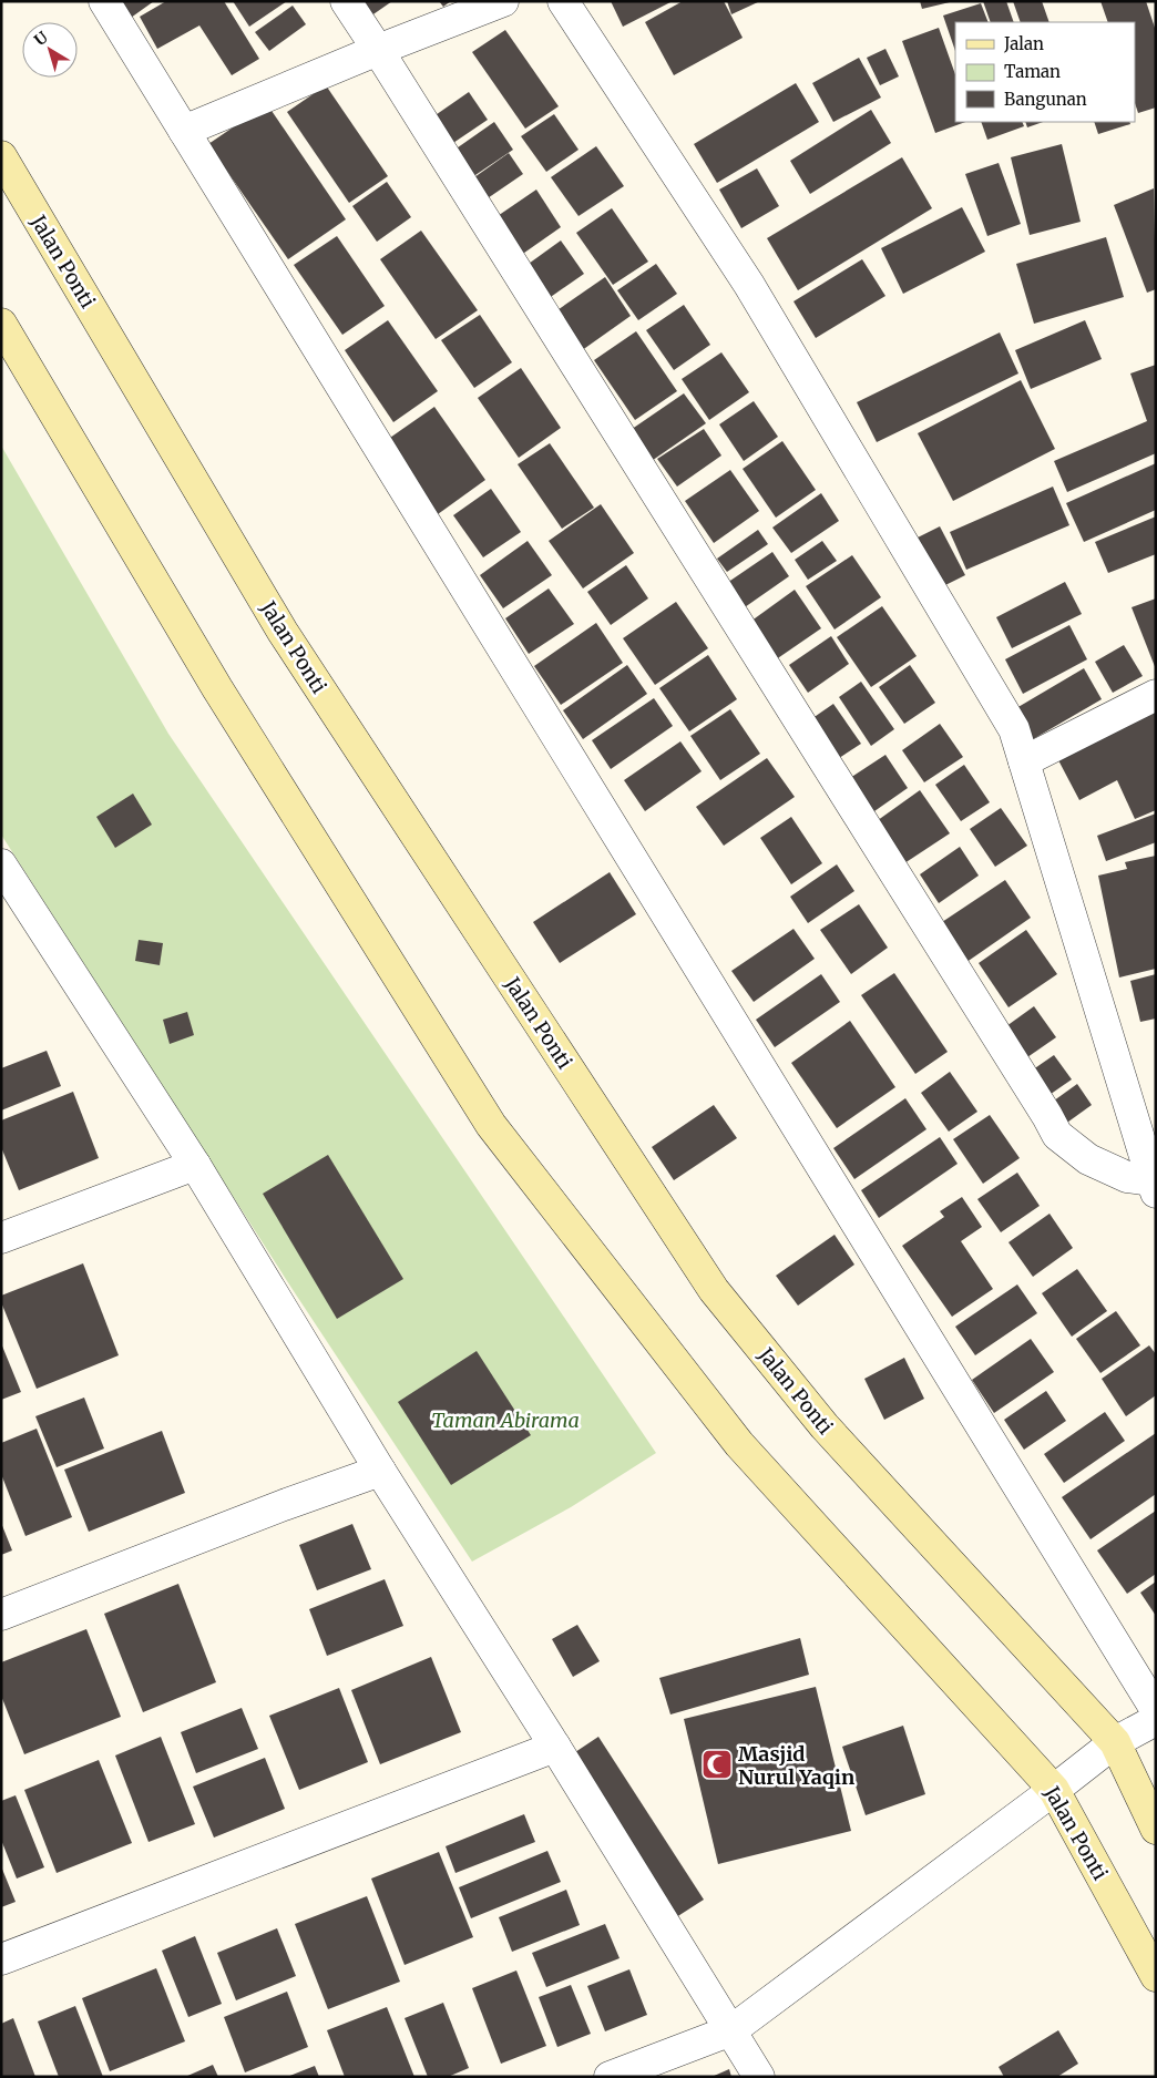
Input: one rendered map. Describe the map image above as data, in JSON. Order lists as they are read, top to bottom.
{
  "streets": {
    "main road": ["Jalan Ponti"]
  },
  "parks": ["Taman Abirama"],
  "places": {
    "mosque": ["Masjid Nurul Yaqin"]
  },
  "legend": ["Jalan", "Taman", "Bangunan"],
  "north": "top left"
}
